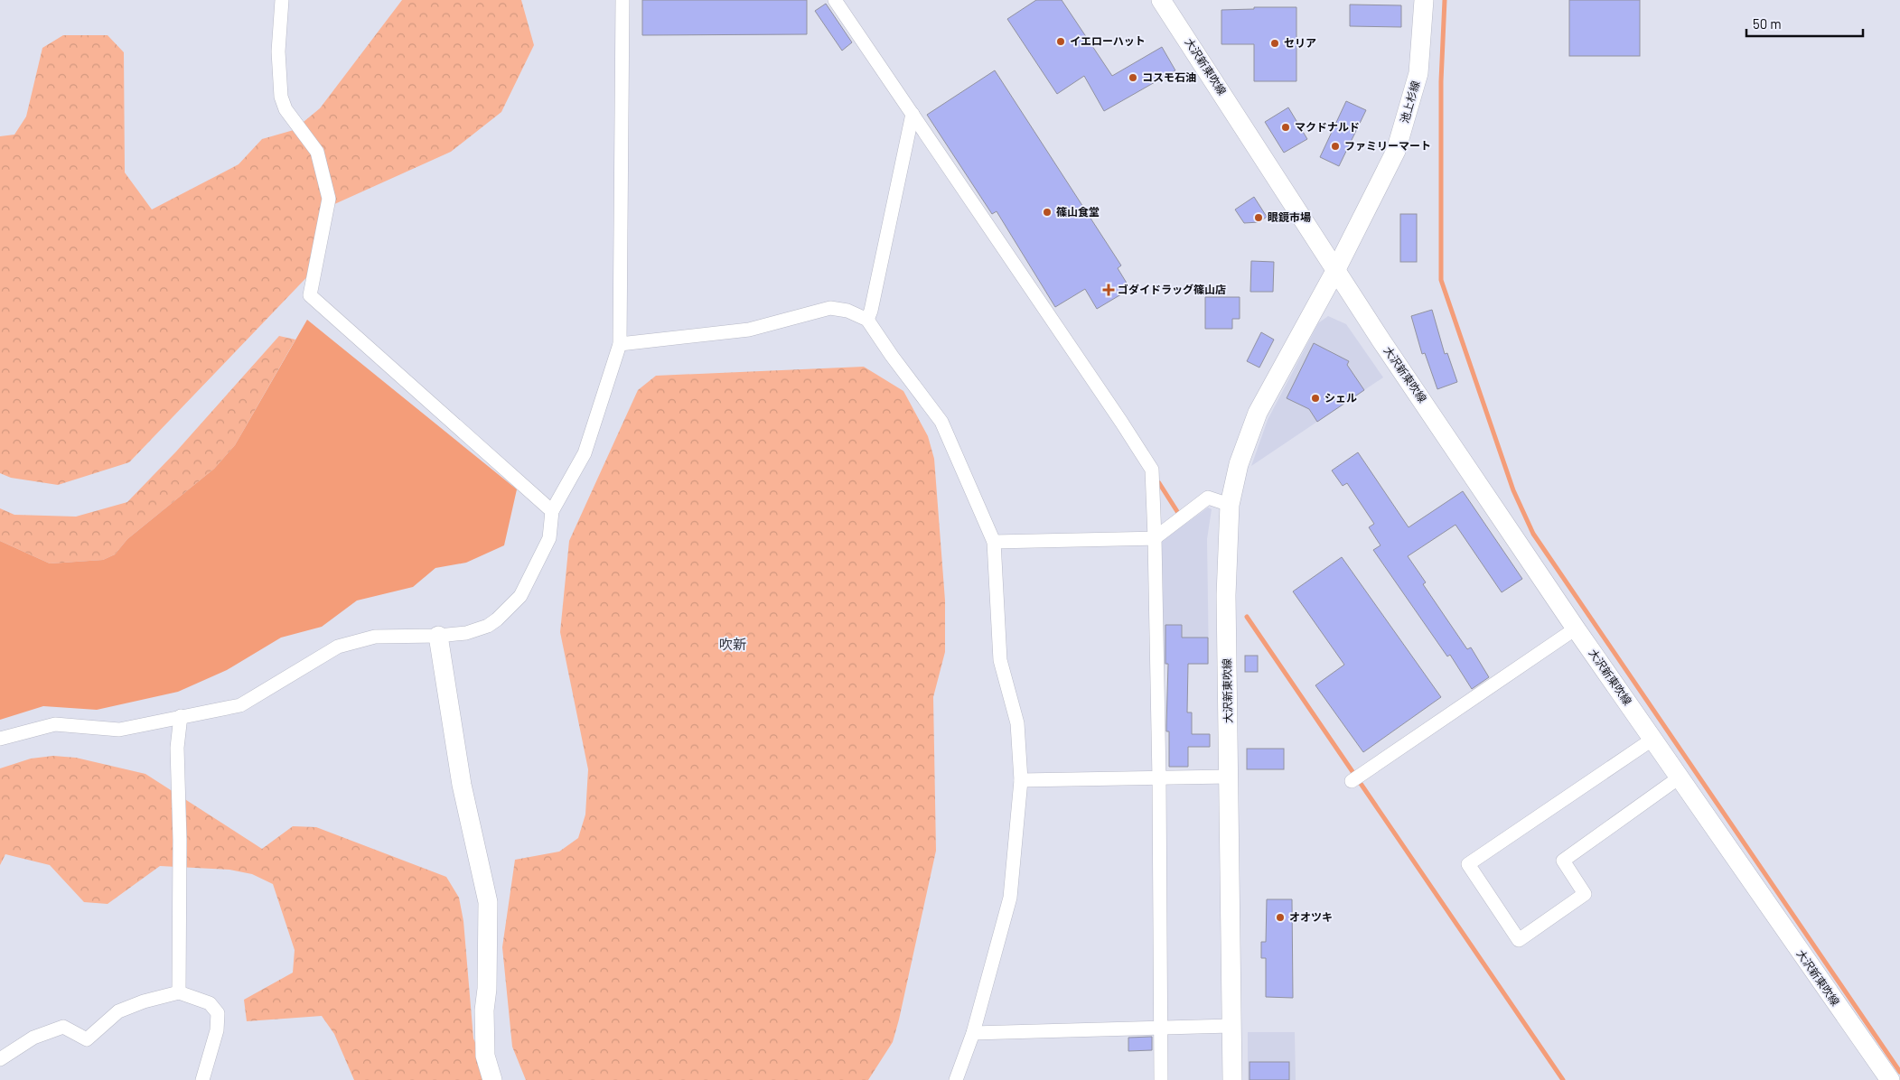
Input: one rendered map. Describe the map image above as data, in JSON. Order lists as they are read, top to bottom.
{
  "streets": {
    "main road": ["大沢新東吹線", "池上杉線"]
  },
  "crossings": [
    ["大沢新東吹線", "池上杉線"]
  ],
  "districts": ["吹新"],
  "places": {
    "other": [
      "イエローハット",
      "セリア",
      "コスモ石油",
      "マクドナルド",
      "ファミリーマート",
      "篠山食堂",
      "眼鏡市場",
      "シェル",
      "オオツキ"
    ],
    "health": ["ゴダイドラッグ篠山店"]
  },
  "scale_bar": "50 m"
}
